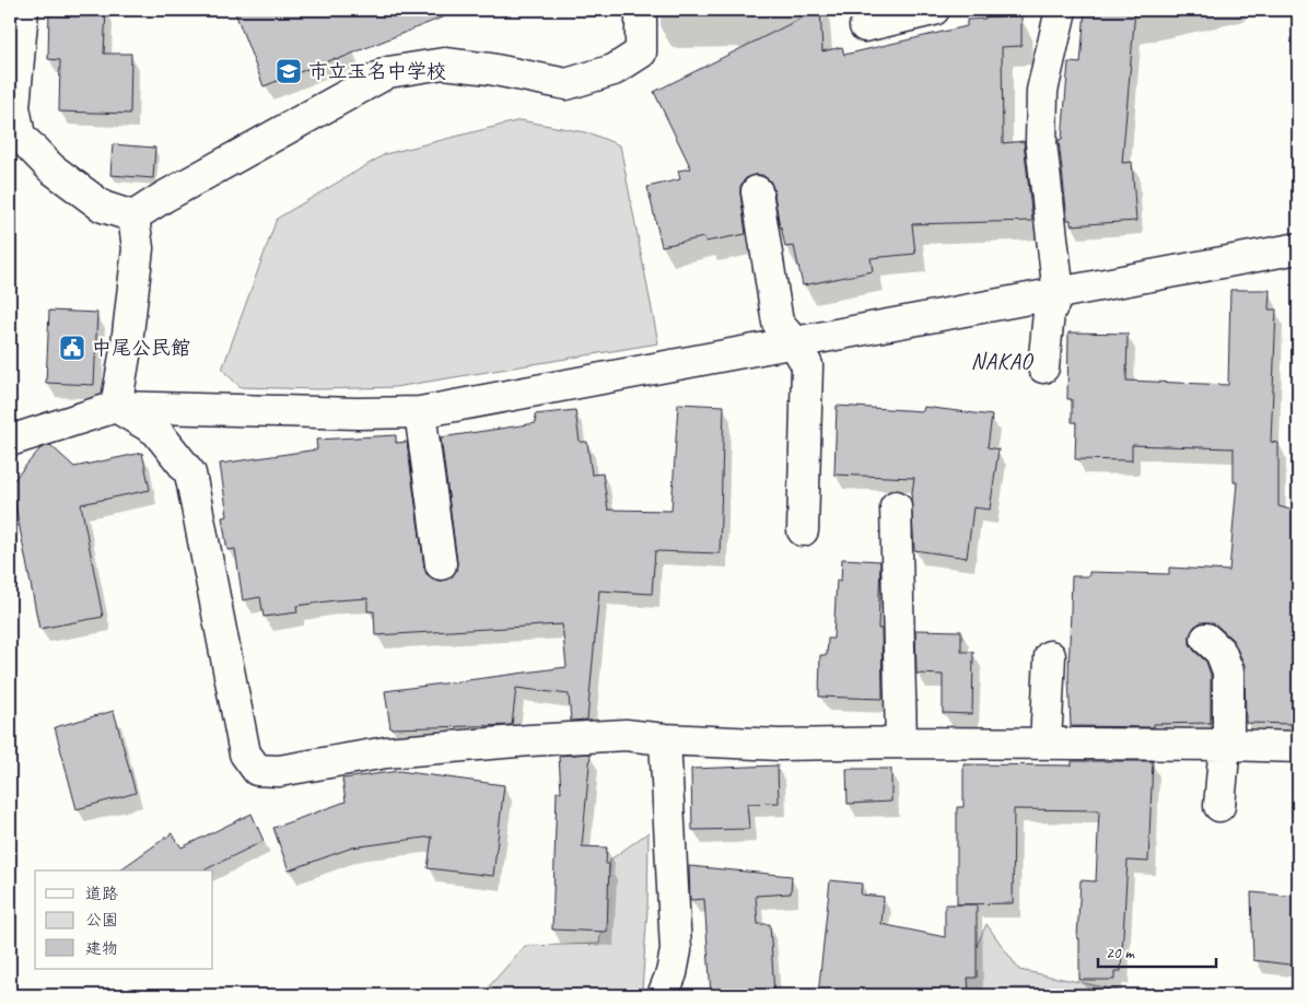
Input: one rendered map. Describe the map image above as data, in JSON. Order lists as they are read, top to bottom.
{
  "districts": ["NAKAO"],
  "places": {
    "school or university": ["市立玉名中学校"],
    "public building": ["中尾公民館"]
  },
  "legend": ["道路", "公園", "建物"],
  "scale_bar": "20 m"
}
